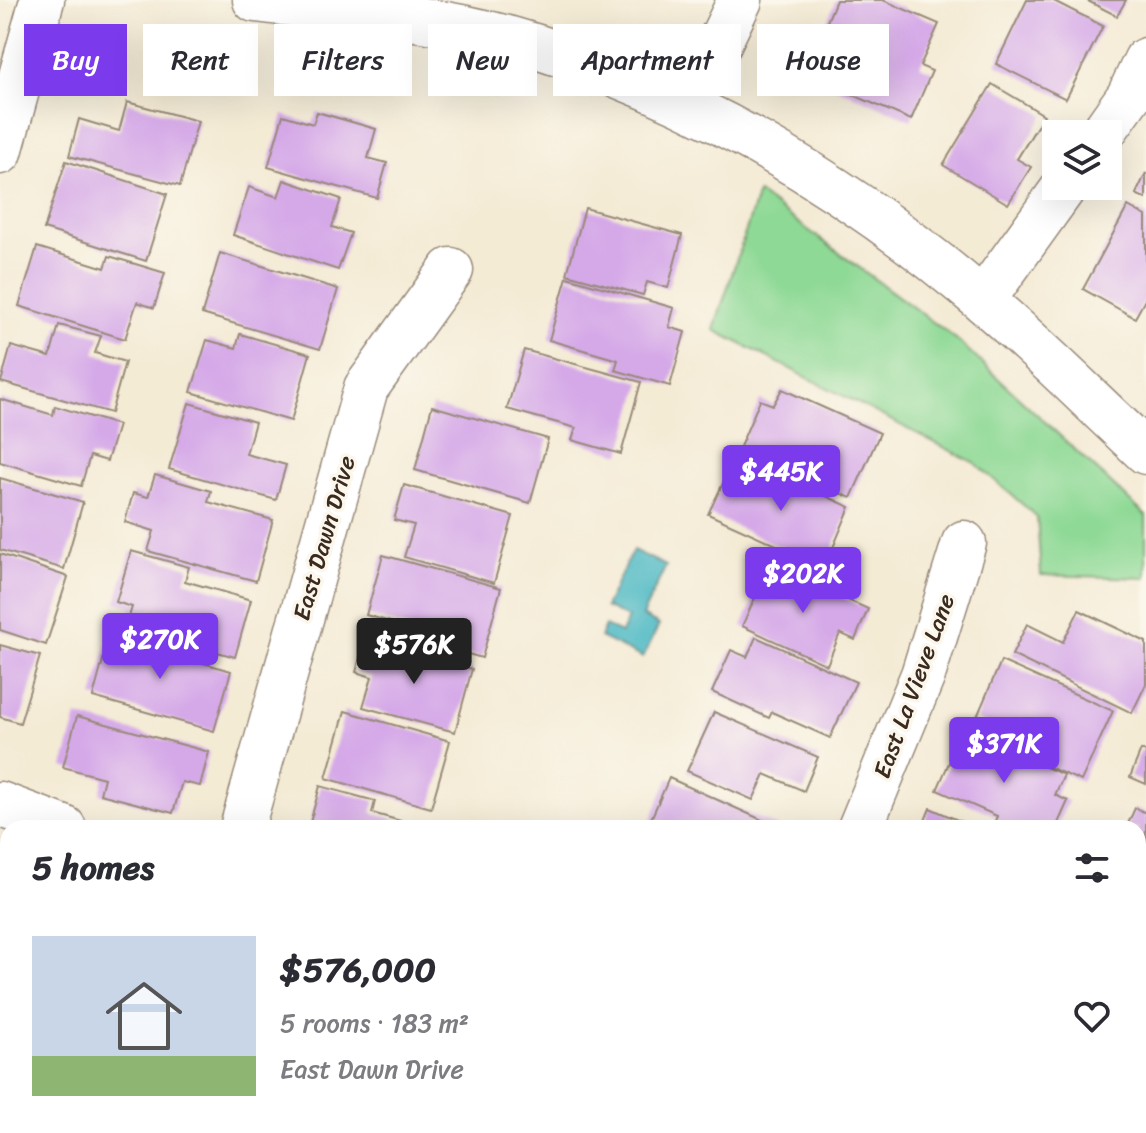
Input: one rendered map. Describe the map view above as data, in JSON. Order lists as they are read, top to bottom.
{
  "streets": {
    "street": ["East Dawn Drive", "East La Vieve Lane"]
  },
  "page": {
    "chip": [
      "Buy",
      "Rent",
      "Filters",
      "New",
      "Apartment",
      "House"
    ],
    "price": [
      "$445K",
      "$202K",
      "$270K",
      "$576K",
      "$371K"
    ],
    "heading": "5 homes",
    "list": [
      {
        "name": "$576,000",
        "note": "5 rooms · 183 m² · East Dawn Drive"
      }
    ]
  }
}
